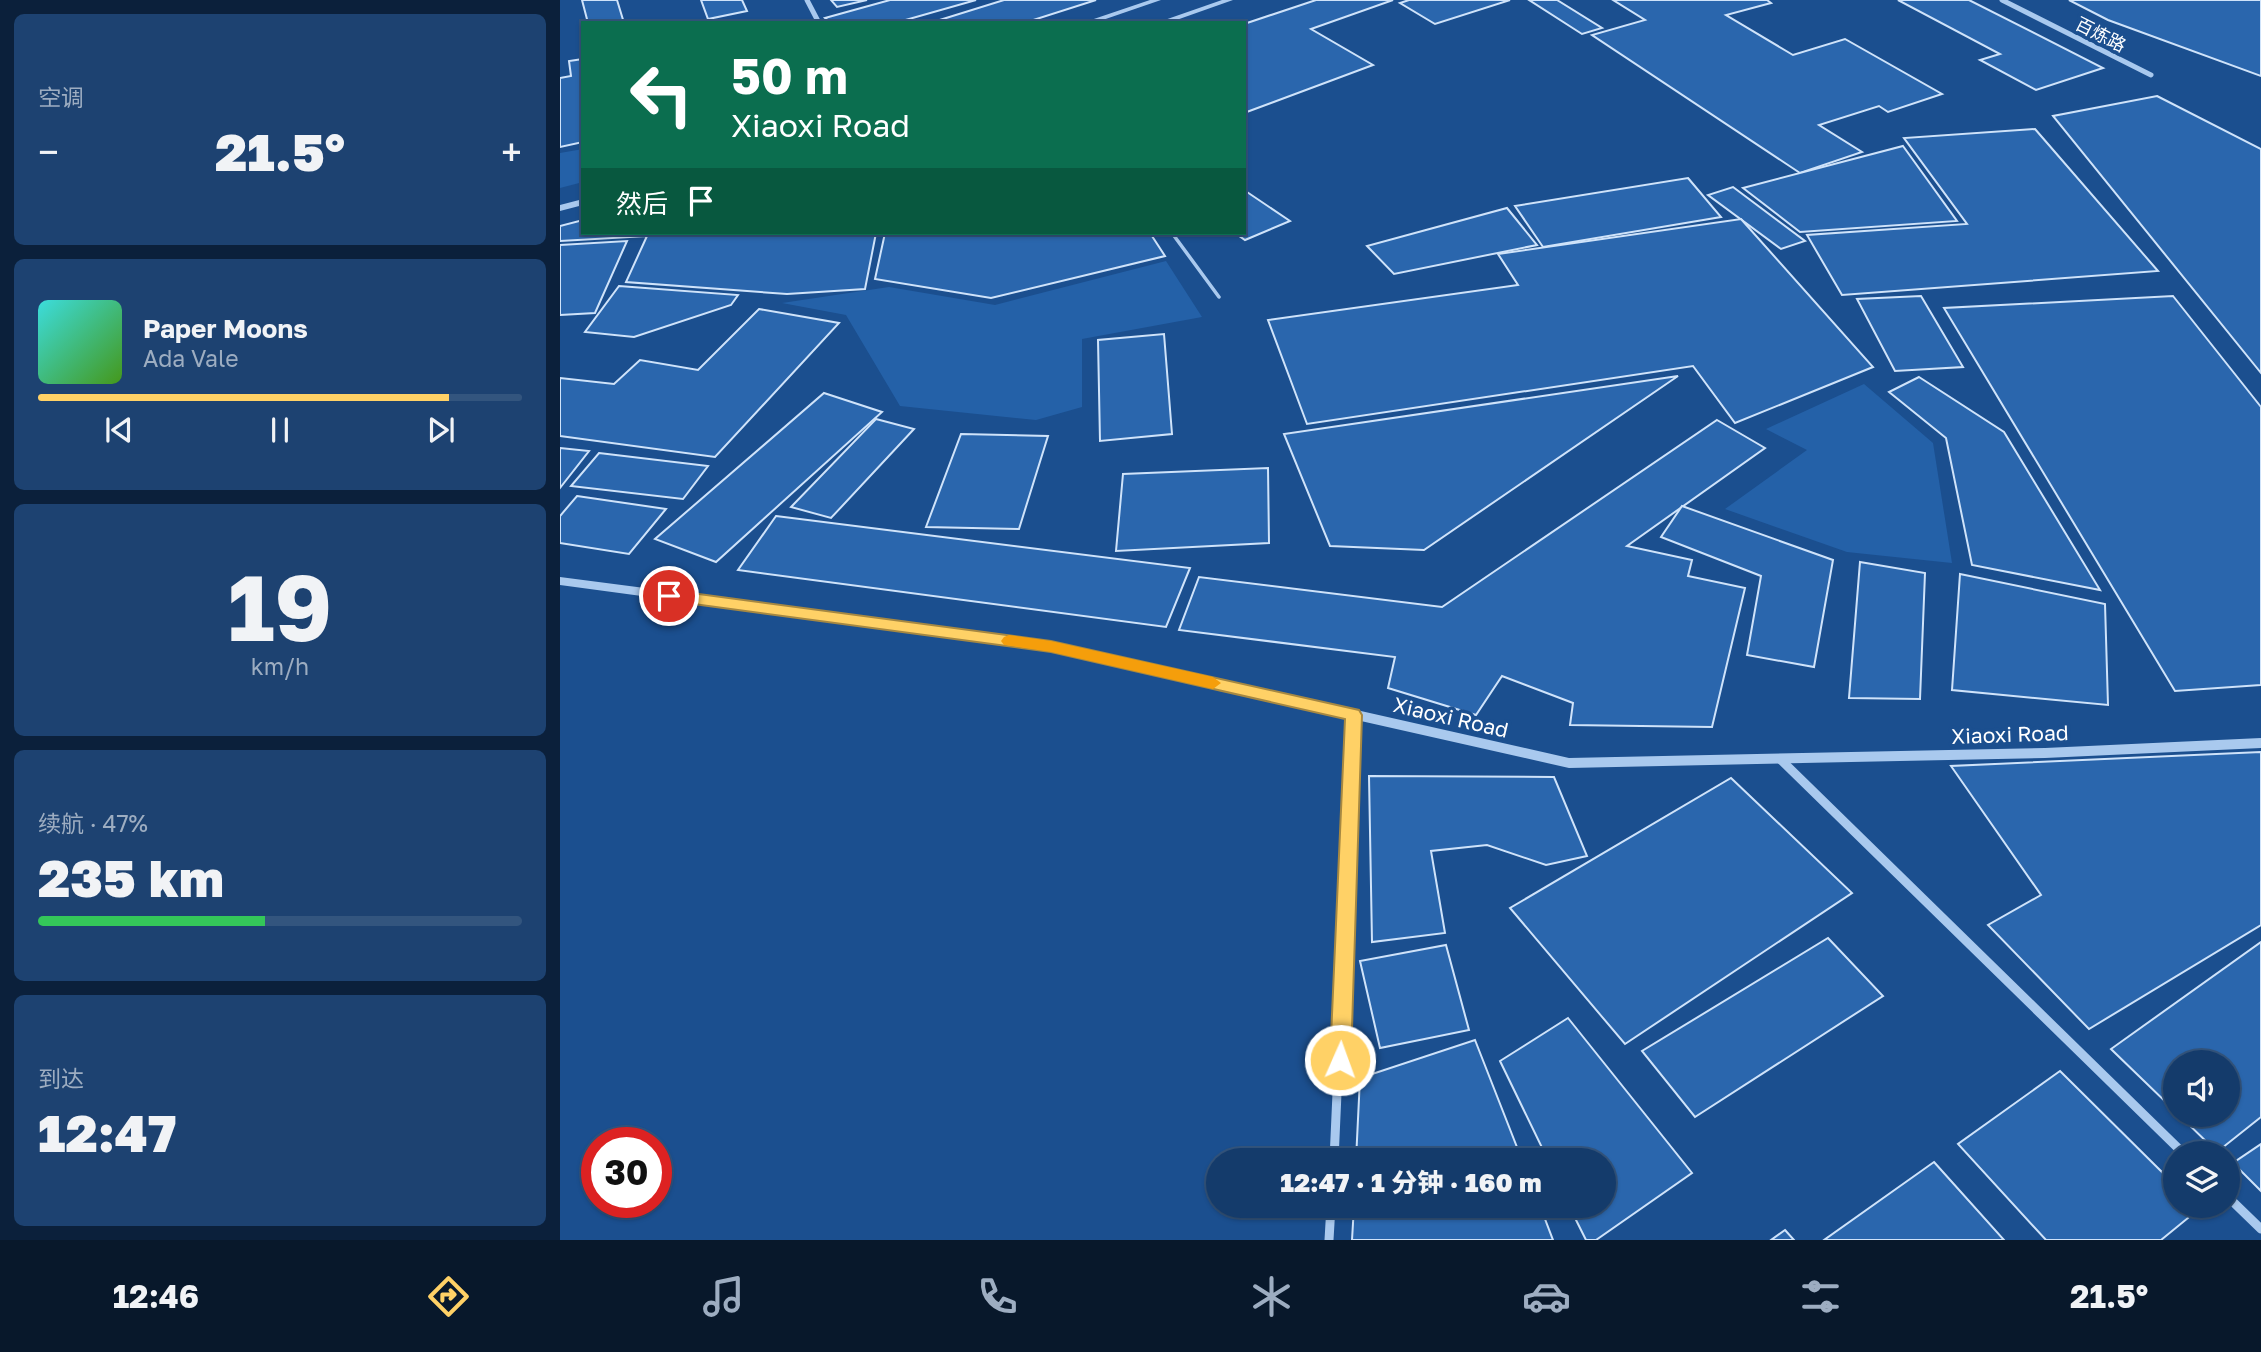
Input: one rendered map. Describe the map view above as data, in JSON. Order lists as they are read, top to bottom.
{
  "streets": {
    "street": ["百炼路", "Xiaoxi Road"]
  },
  "page": {
    "tile": [
      "空调",
      ["19", "km/h"],
      ["续航 · 47%", "235 km"],
      ["到达", "12:47"]
    ],
    "turn": ["50 m", "Xiaoxi Road"],
    "heat": ["−", "21.5°", "+"],
    "then": "然后",
    "song": ["Paper Moons", "Ada Vale"],
    "limit": "30",
    "trip": "12:47 · 1 分钟 · 160 m",
    "tabs": ["12:46", "21.5°"]
  }
}
